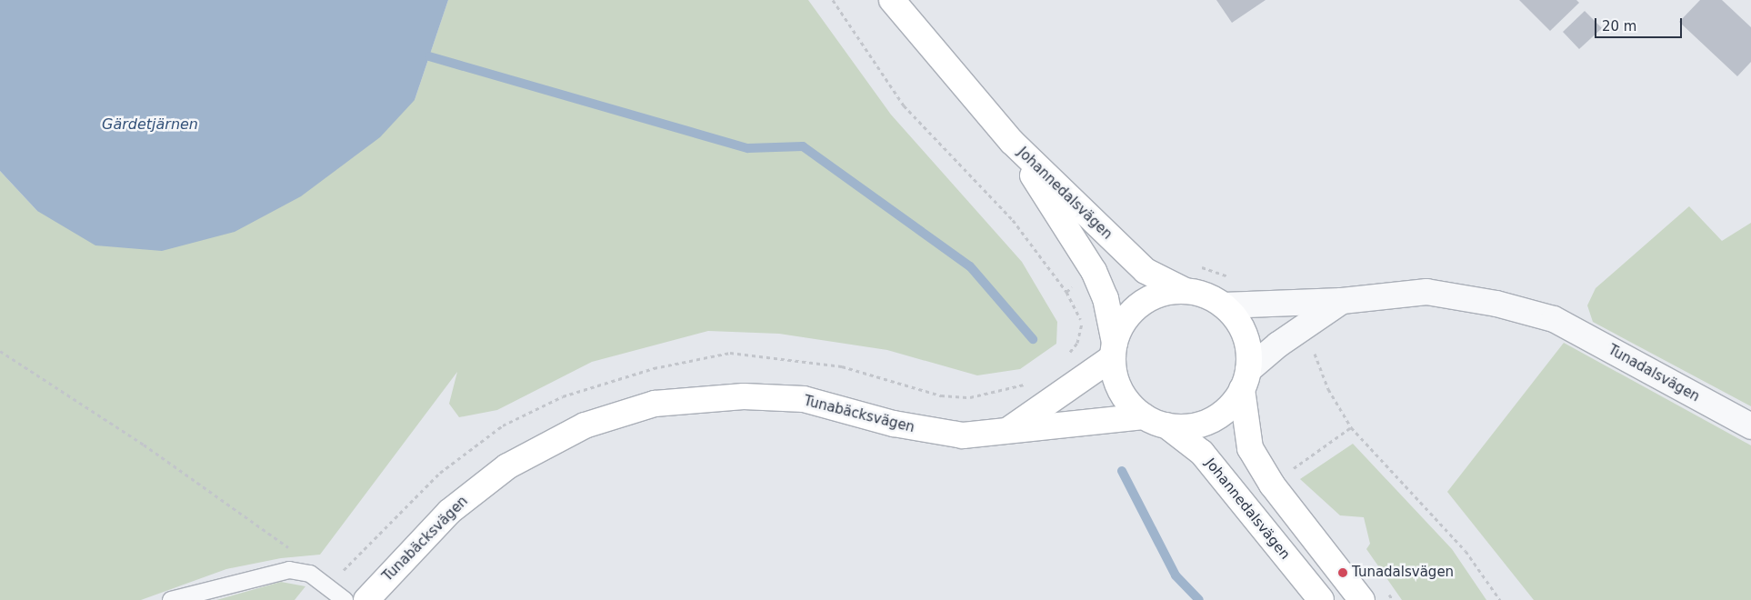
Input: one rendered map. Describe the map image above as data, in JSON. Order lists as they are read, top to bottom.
{
  "streets": {
    "main road": ["Johannedalsvägen", "Tunabäcksvägen"],
    "street": ["Tunadalsvägen"]
  },
  "crossings": [
    ["Johannedalsvägen", "Tunadalsvägen"],
    ["Johannedalsvägen", "Tunabäcksvägen"],
    ["Tunadalsvägen", "Tunabäcksvägen"]
  ],
  "water": ["Gärdetjärnen"],
  "places": ["Tunadalsvägen"],
  "scale_bar": "20 m"
}
